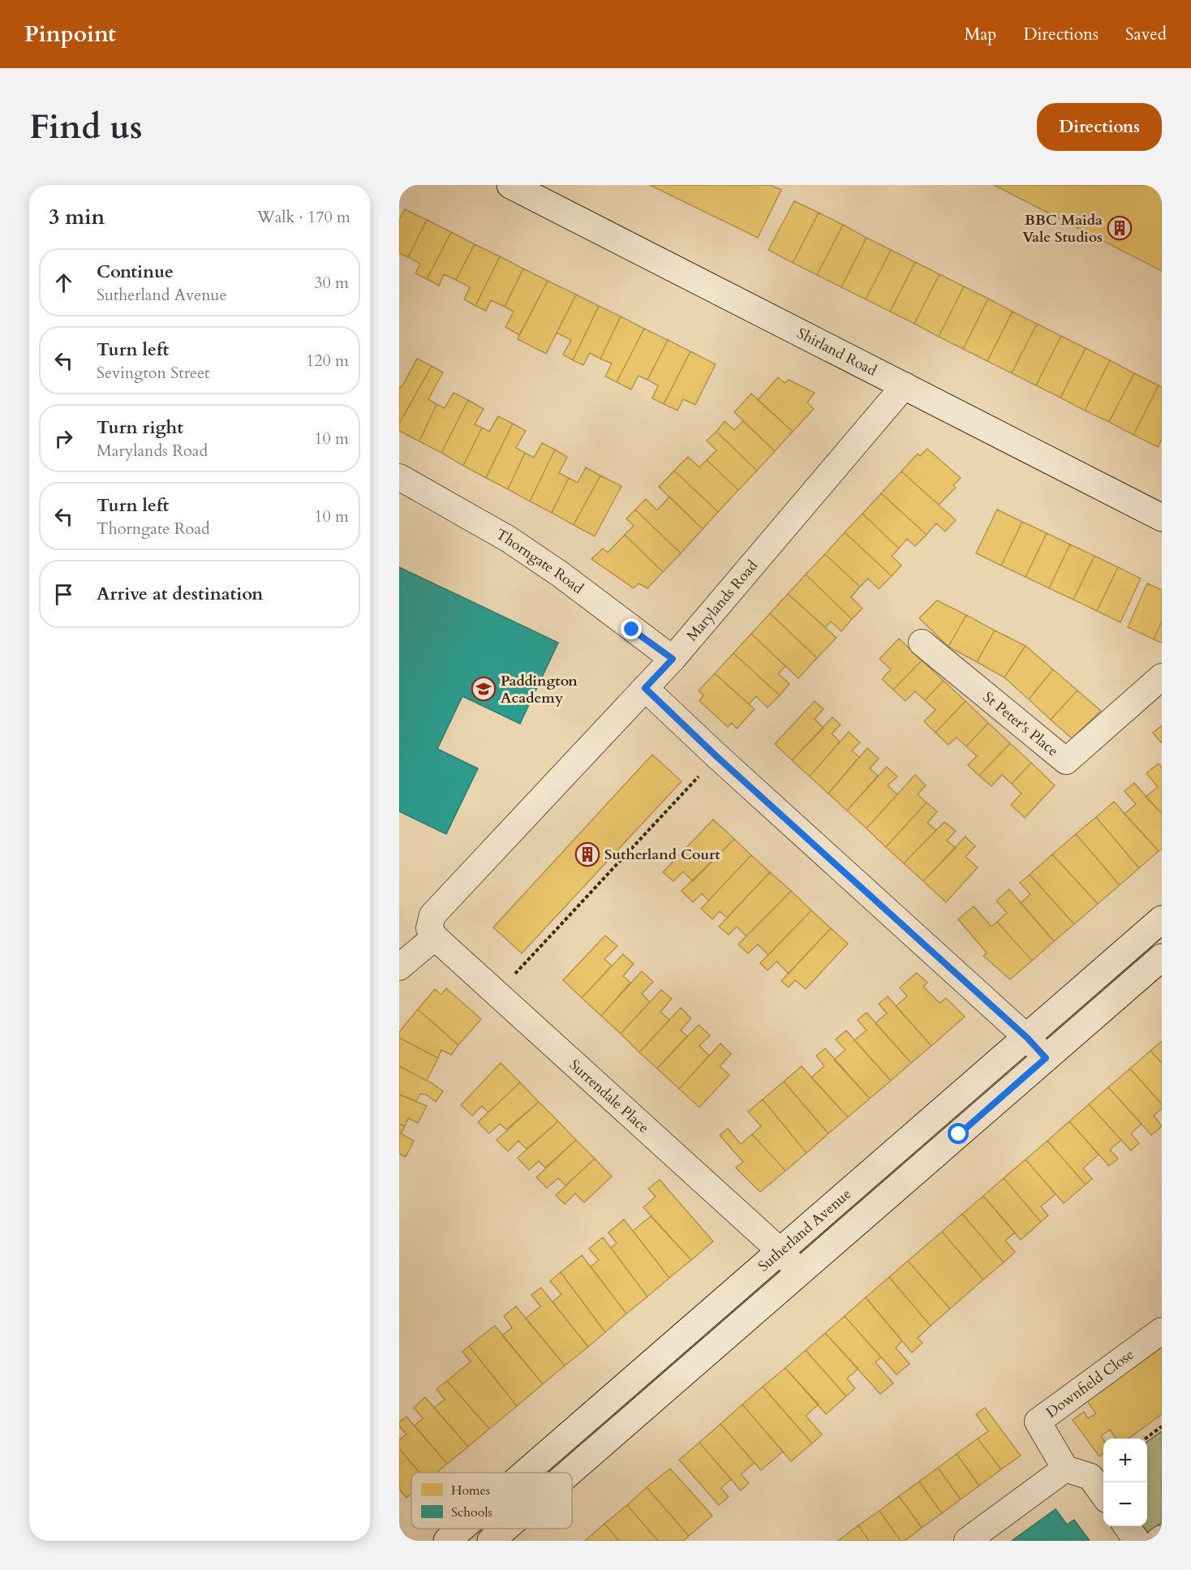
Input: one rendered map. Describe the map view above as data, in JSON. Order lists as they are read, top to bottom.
{
  "streets": {
    "street": [
      "Shirland Road",
      "Thorngate Road",
      "Marylands Road",
      "St Peter's Place",
      "Surrendale Place",
      "Sutherland Avenue",
      "Downfield Close"
    ]
  },
  "crossings": [
    ["Shirland Road", "Marylands Road"],
    ["Thorngate Road", "Marylands Road"],
    ["Marylands Road", "Surrendale Place"],
    ["Surrendale Place", "Sutherland Avenue"]
  ],
  "places": {
    "building": ["BBC Maida Vale Studios", "Sutherland Court"],
    "school or university": ["Paddington Academy"]
  },
  "legend": ["Homes", "Schools"],
  "page": {
    "header": "Pinpoint",
    "nav": ["Map", "Directions", "Saved"],
    "buttons": "Directions",
    "title": "Find us",
    "heading": ["3 min", "Walk · 170 m"],
    "list": [
      ["Continue", "Sutherland Avenue", "30 m"],
      ["Turn left", "Sevington Street", "120 m"],
      ["Turn right", "Marylands Road", "10 m"],
      ["Turn left", "Thorngate Road", "10 m"],
      "Arrive at destination"
    ],
    "map_buttons": ["+", "−"]
  }
}
